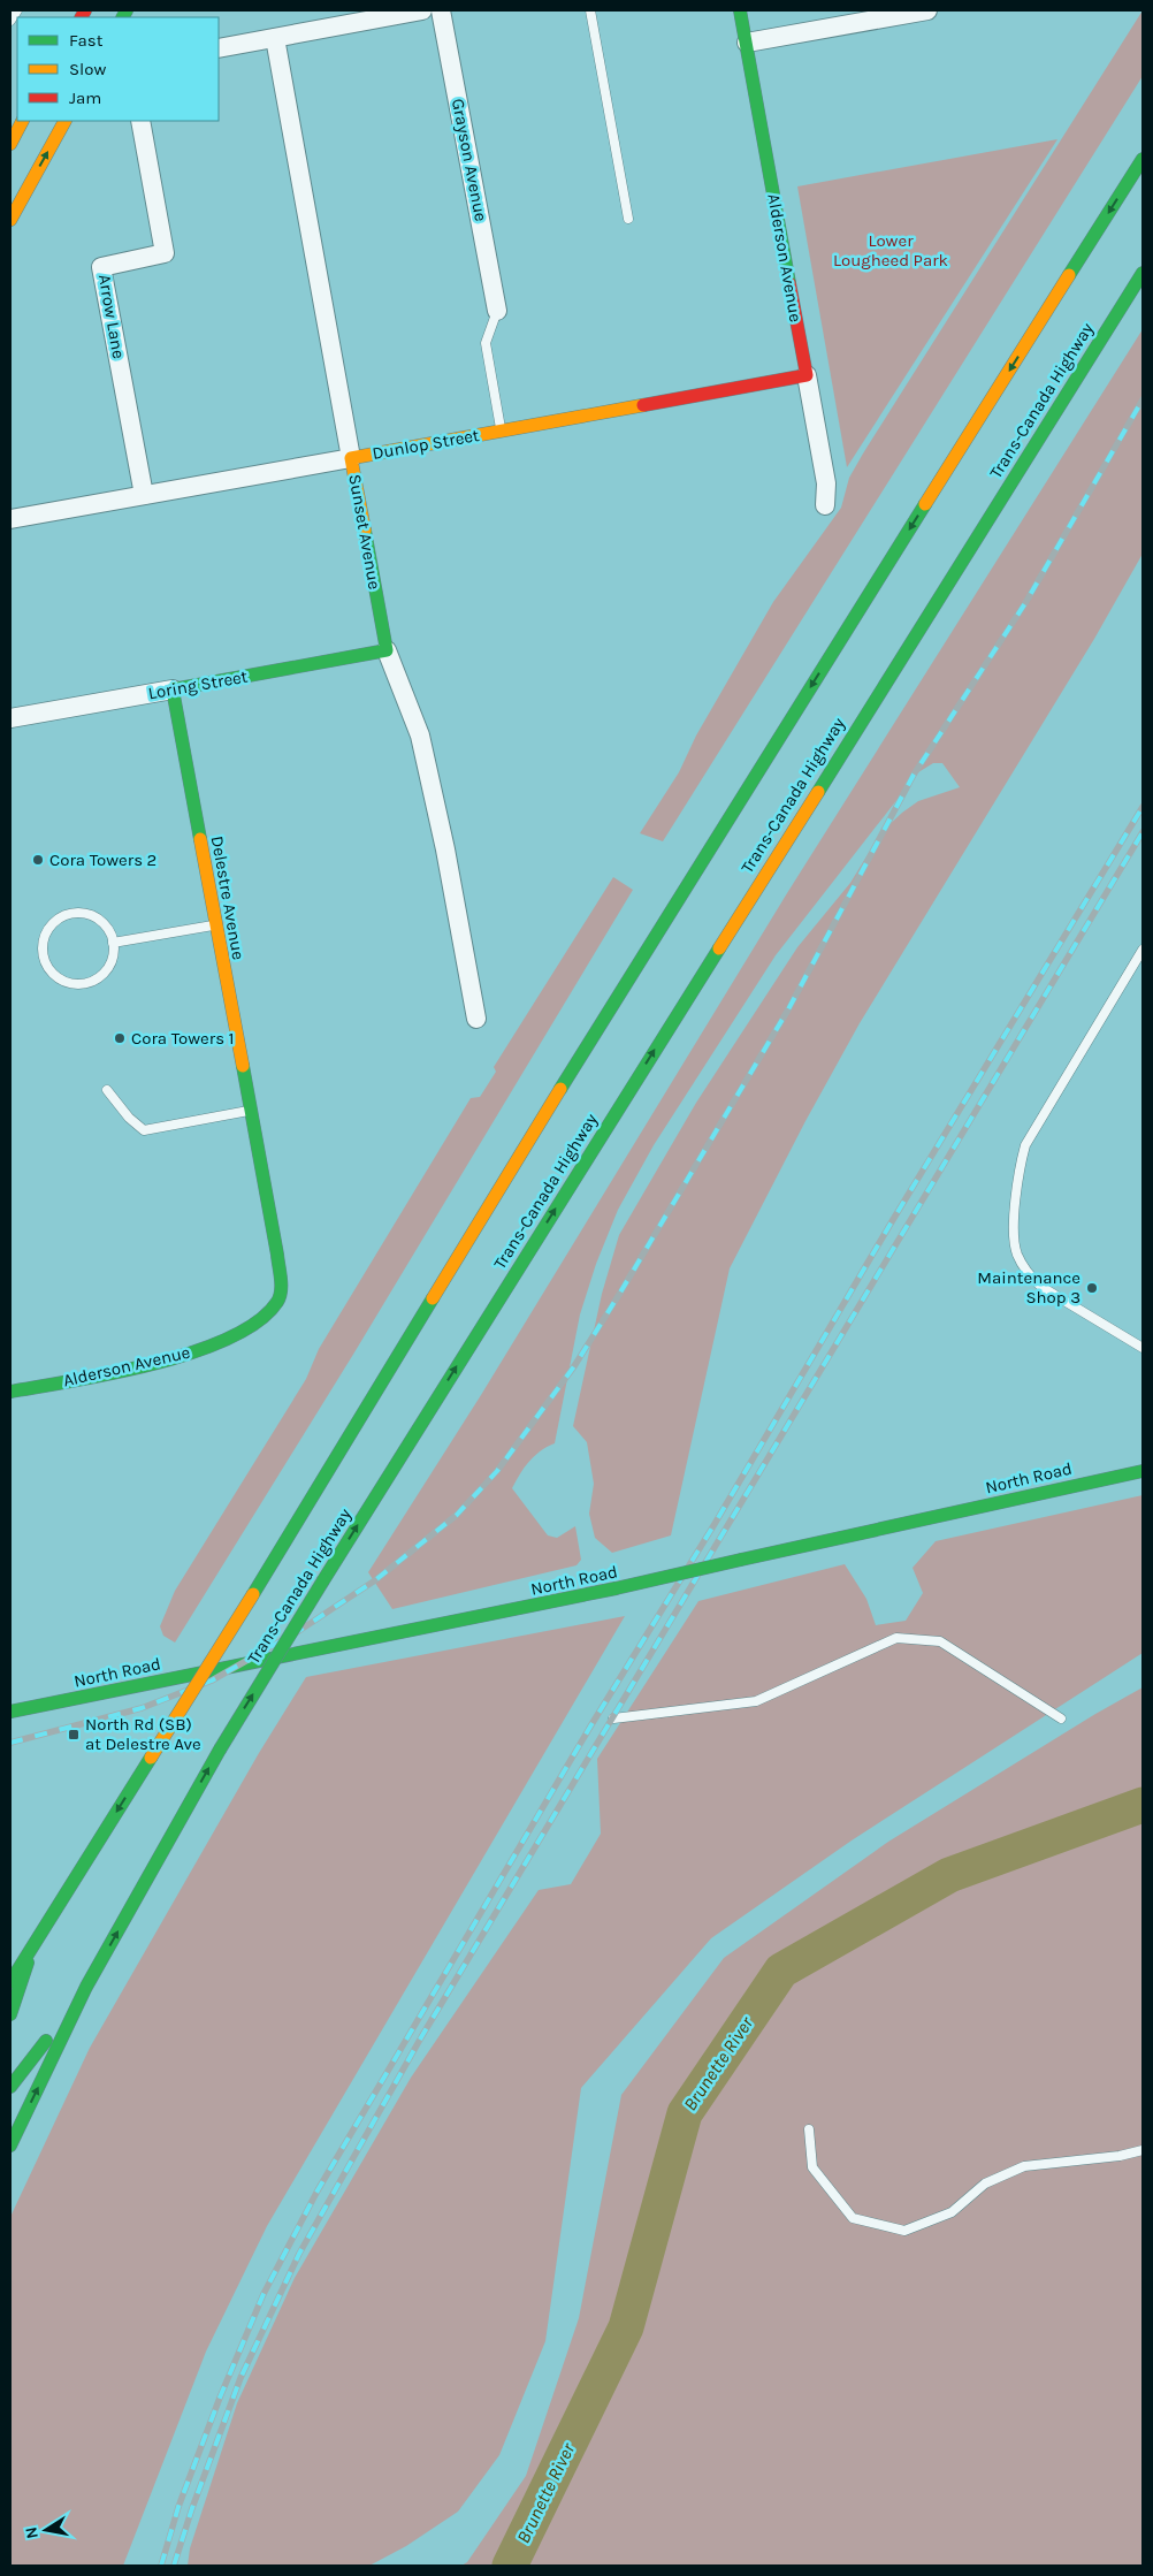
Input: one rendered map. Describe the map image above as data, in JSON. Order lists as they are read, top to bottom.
{
  "streets": {
    "main road": [
      "Alderson Avenue",
      "Trans-Canada Highway",
      "Dunlop Street",
      "Sunset Avenue",
      "Loring Street",
      "Delestre Avenue",
      "North Road"
    ],
    "street": ["Grayson Avenue", "Arrow Lane"]
  },
  "crossings": [
    ["Alderson Avenue", "Dunlop Street"],
    ["Alderson Avenue", "Delestre Avenue"],
    ["Arrow Lane", "Dunlop Street"],
    ["Dunlop Street", "Sunset Avenue"],
    ["Sunset Avenue", "Loring Street"],
    ["Loring Street", "Delestre Avenue"]
  ],
  "water": ["Brunette River"],
  "parks": ["Lower Lougheed Park"],
  "places": {
    "other": ["Cora Towers 2", "Cora Towers 1", "Maintenance Shop 3"],
    "transit": ["North Rd (SB) at Delestre Ave"]
  },
  "legend": ["Fast", "Slow", "Jam"],
  "north": "left"
}
